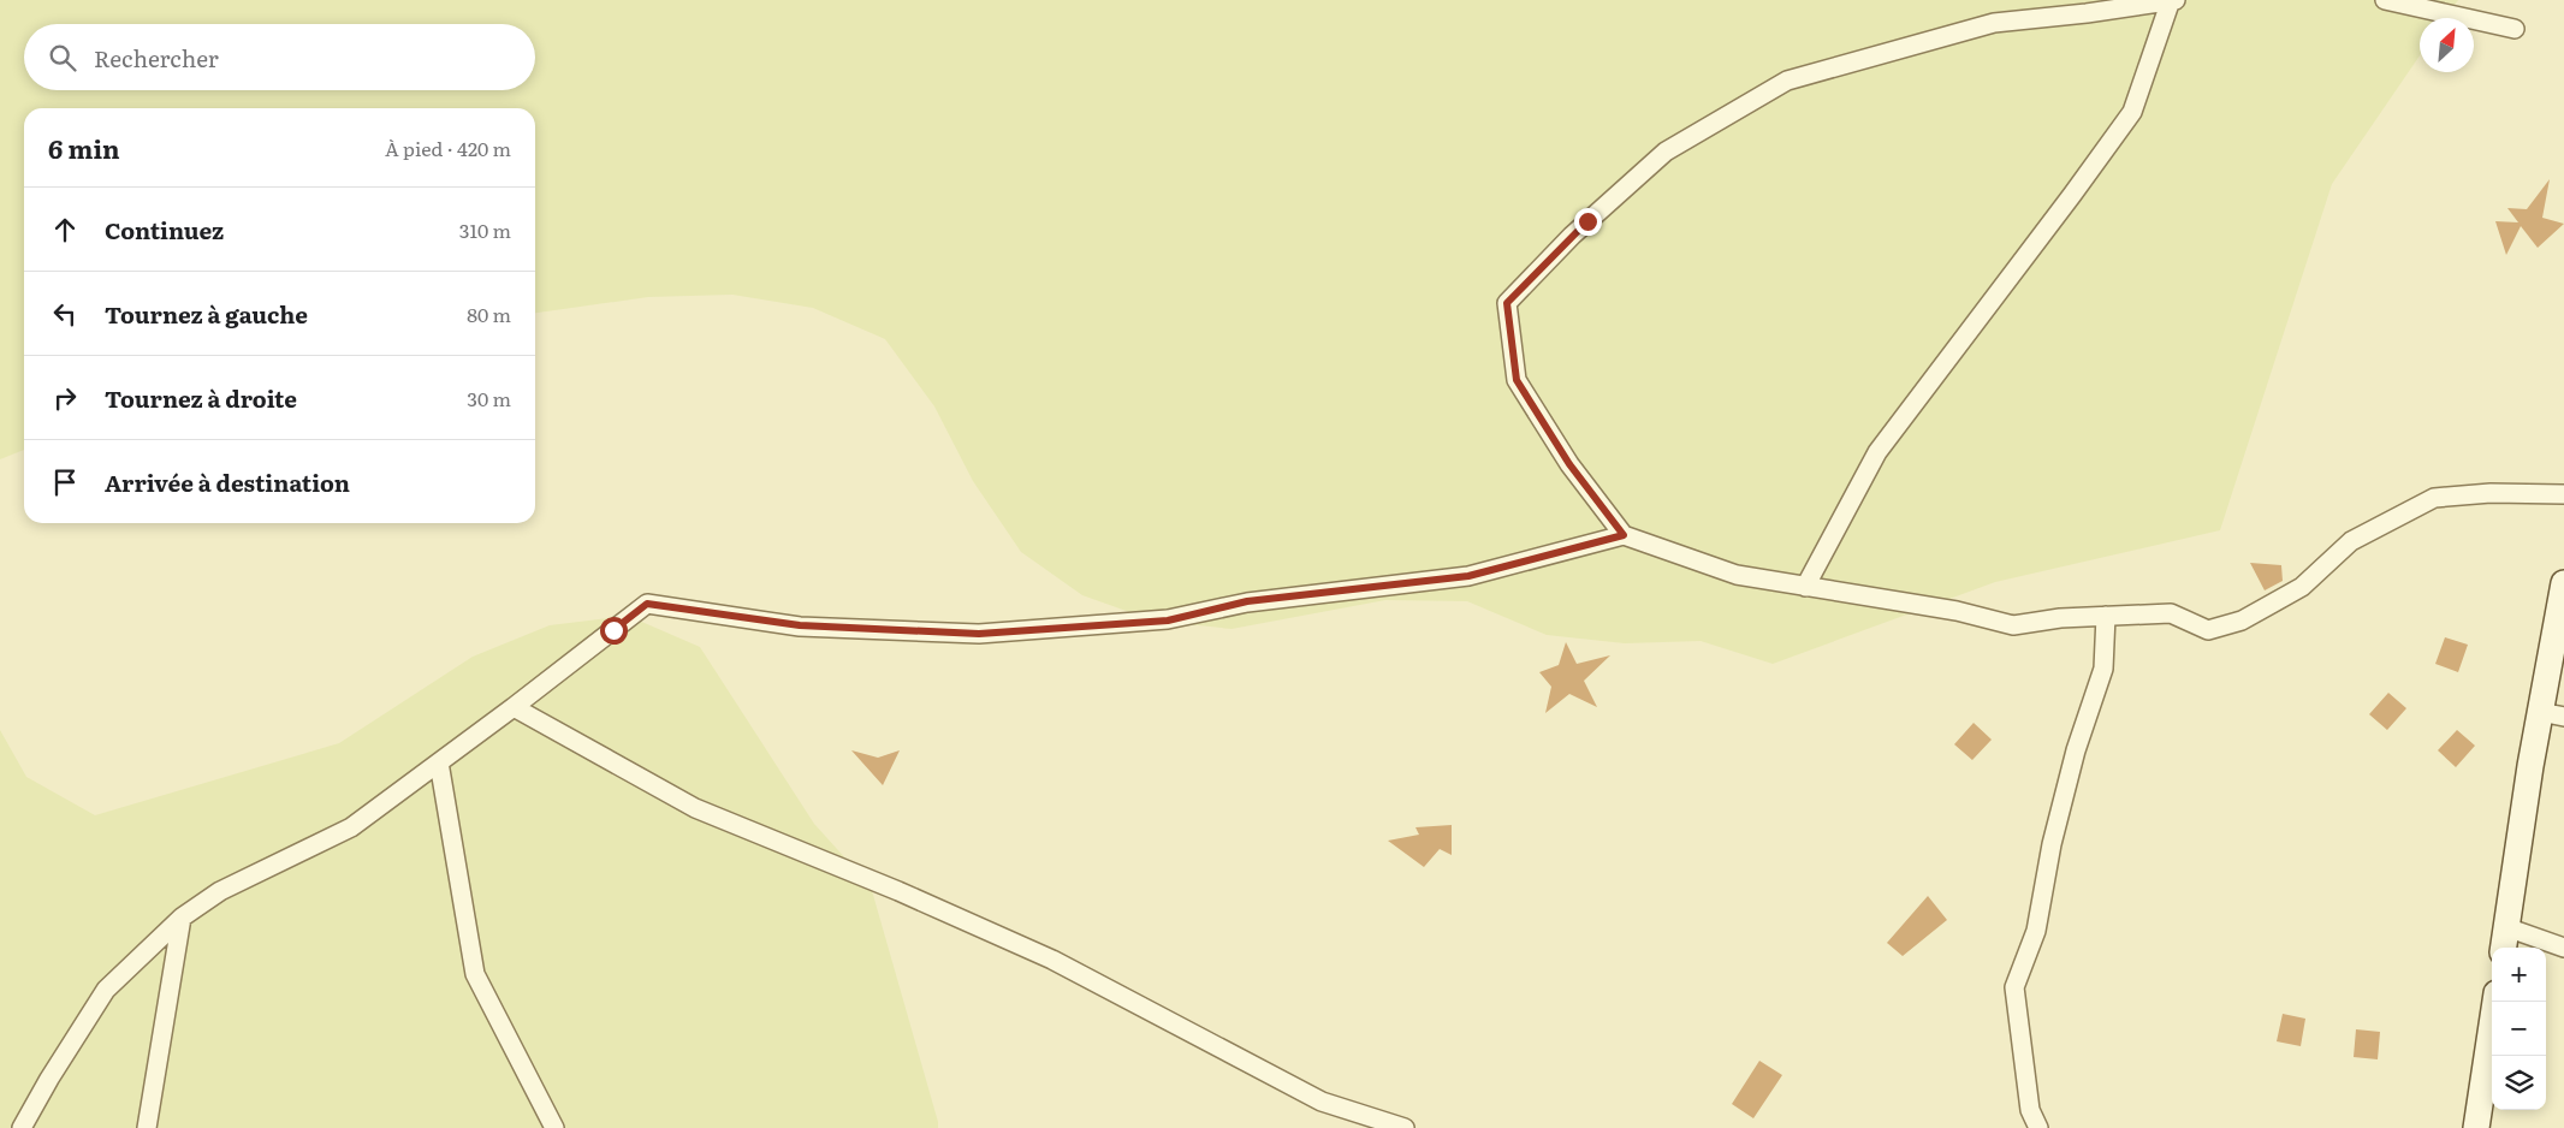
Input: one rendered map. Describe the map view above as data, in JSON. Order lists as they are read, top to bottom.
{
  "north": "top right",
  "page": {
    "search": "Rechercher",
    "heading": ["6 min", "À pied · 420 m"],
    "list": [
      ["Continuez", "310 m"],
      ["Tournez à gauche", "80 m"],
      ["Tournez à droite", "30 m"],
      "Arrivée à destination"
    ],
    "map_buttons": ["+", "−"]
  }
}
